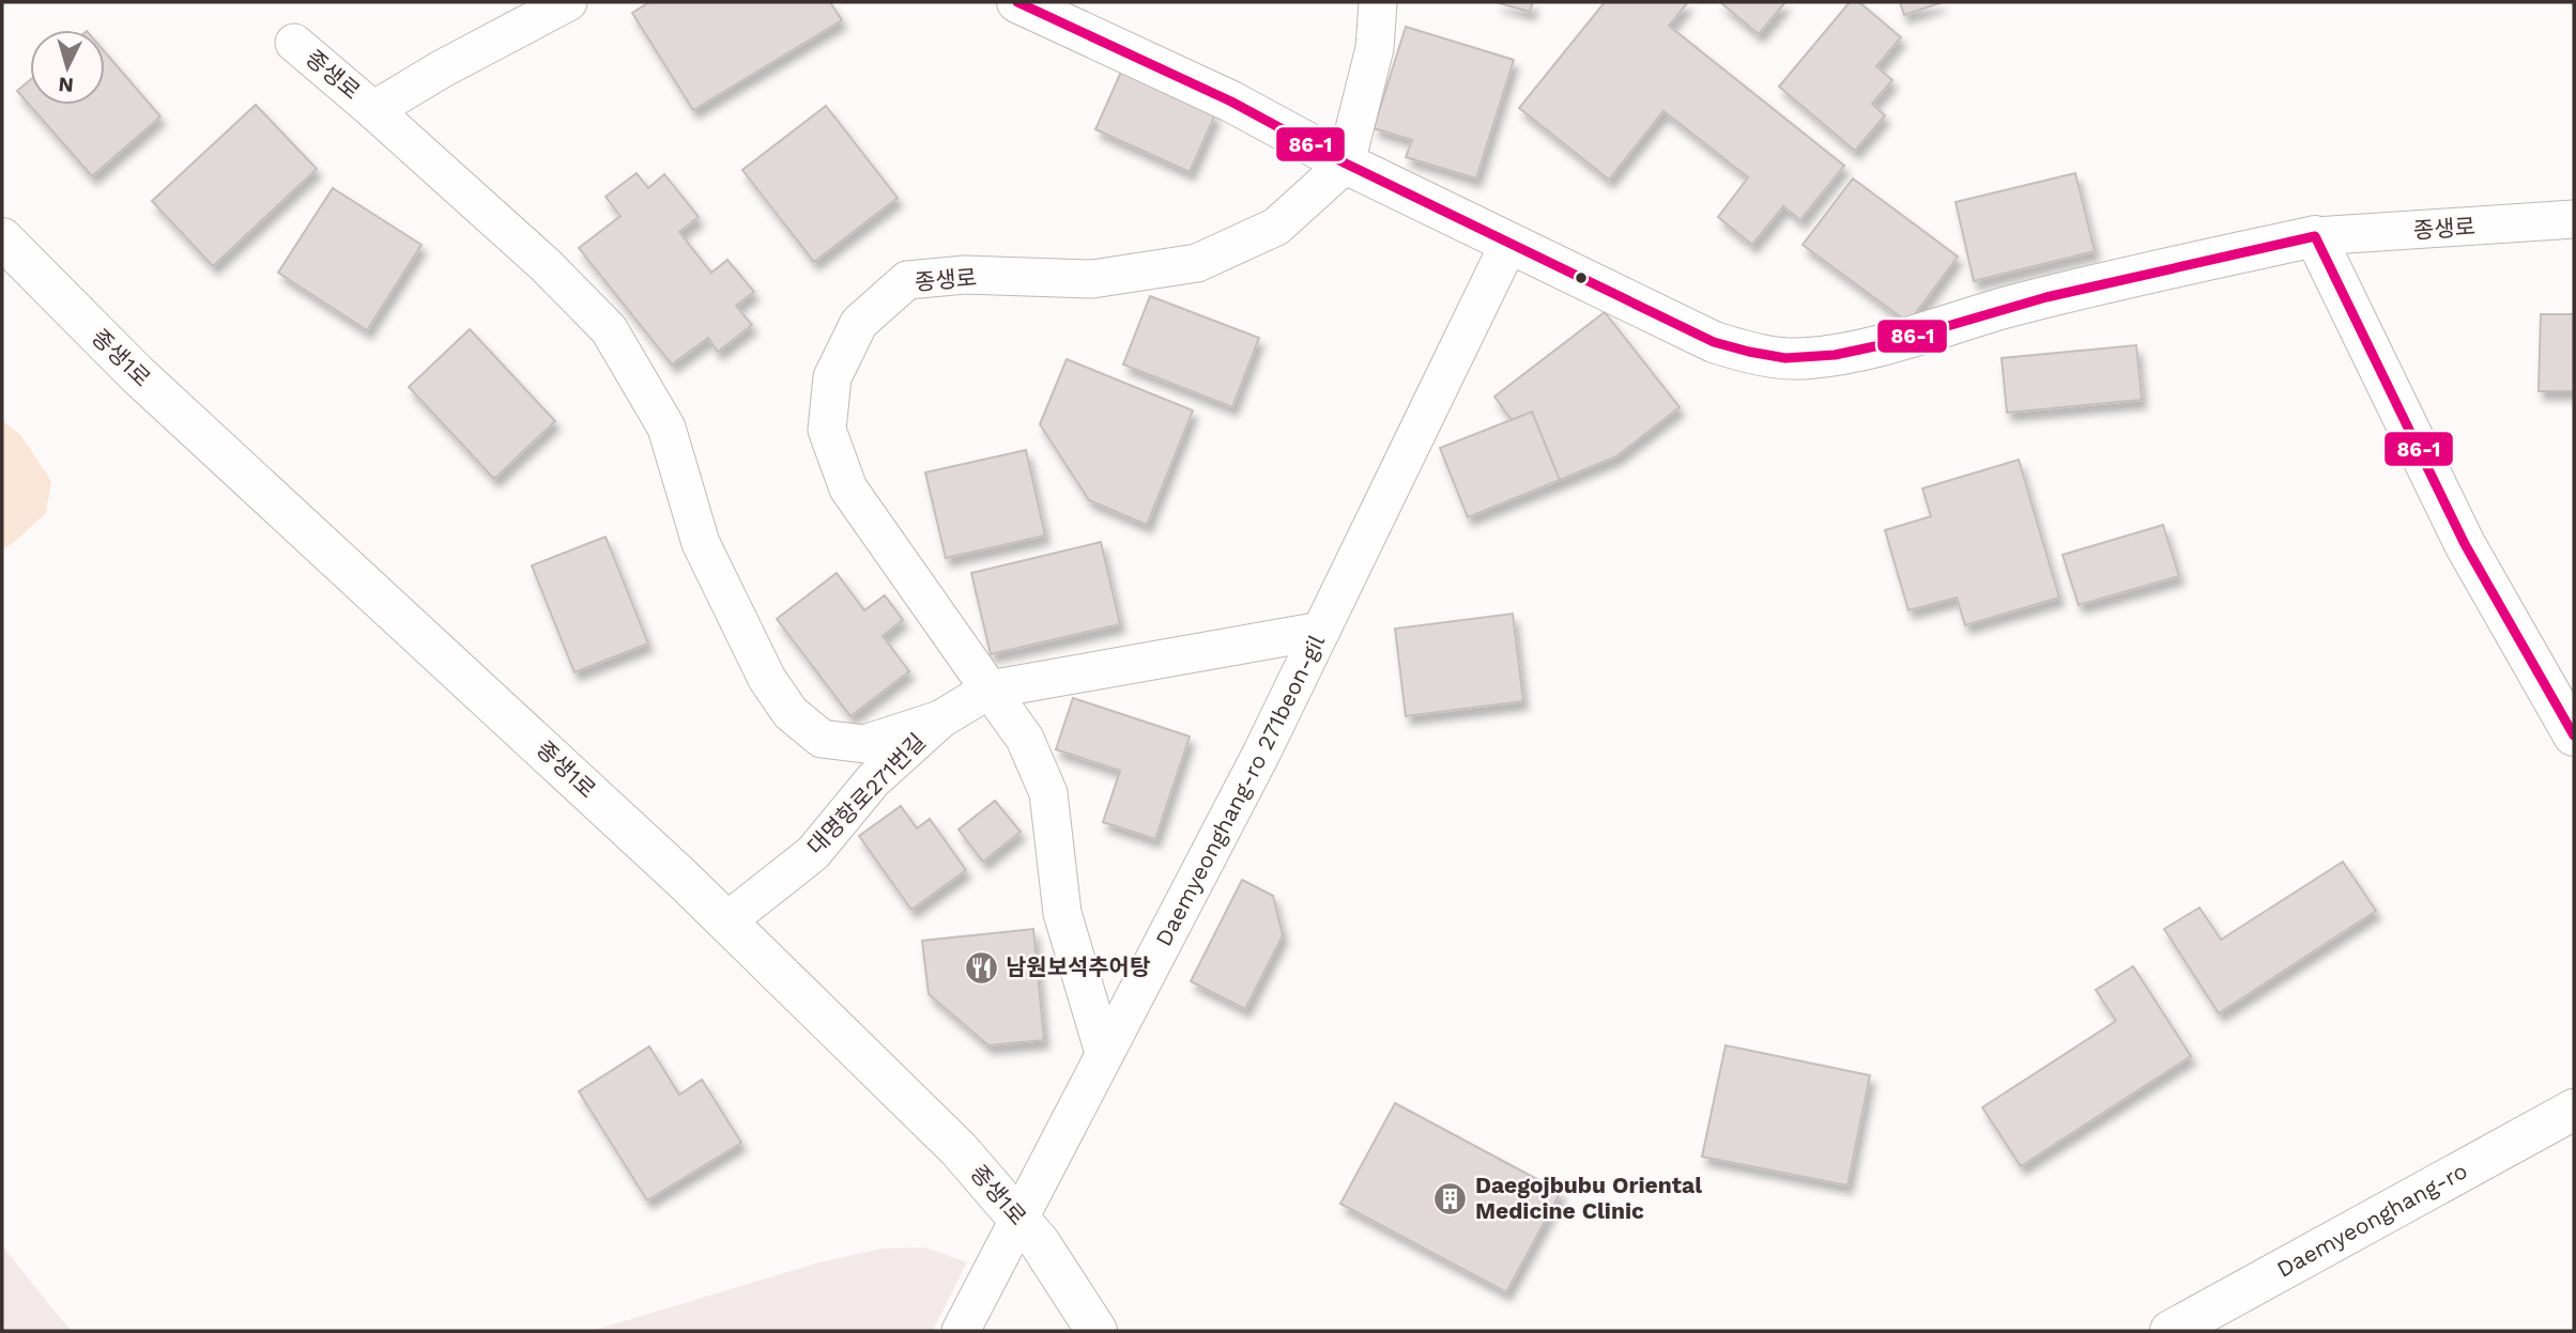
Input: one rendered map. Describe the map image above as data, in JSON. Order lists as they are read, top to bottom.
{
  "streets": {
    "street": ["종생로", "종생1로", "Daemyeonghang-ro"],
    "lane": ["Daemyeonghang-ro 271beon-gil", "대명항로271번길"]
  },
  "crossings": [
    ["종생로", "Daemyeonghang-ro 271beon-gil"],
    ["종생로", "대명항로271번길"],
    ["종생1로", "Daemyeonghang-ro 271beon-gil"],
    ["종생1로", "대명항로271번길"]
  ],
  "places": {
    "restaurant": ["남원보석추어탕"],
    "building": ["Daegojbubu Oriental Medicine Clinic"]
  },
  "lines": ["transit line 86-1"],
  "north": "bottom"
}
